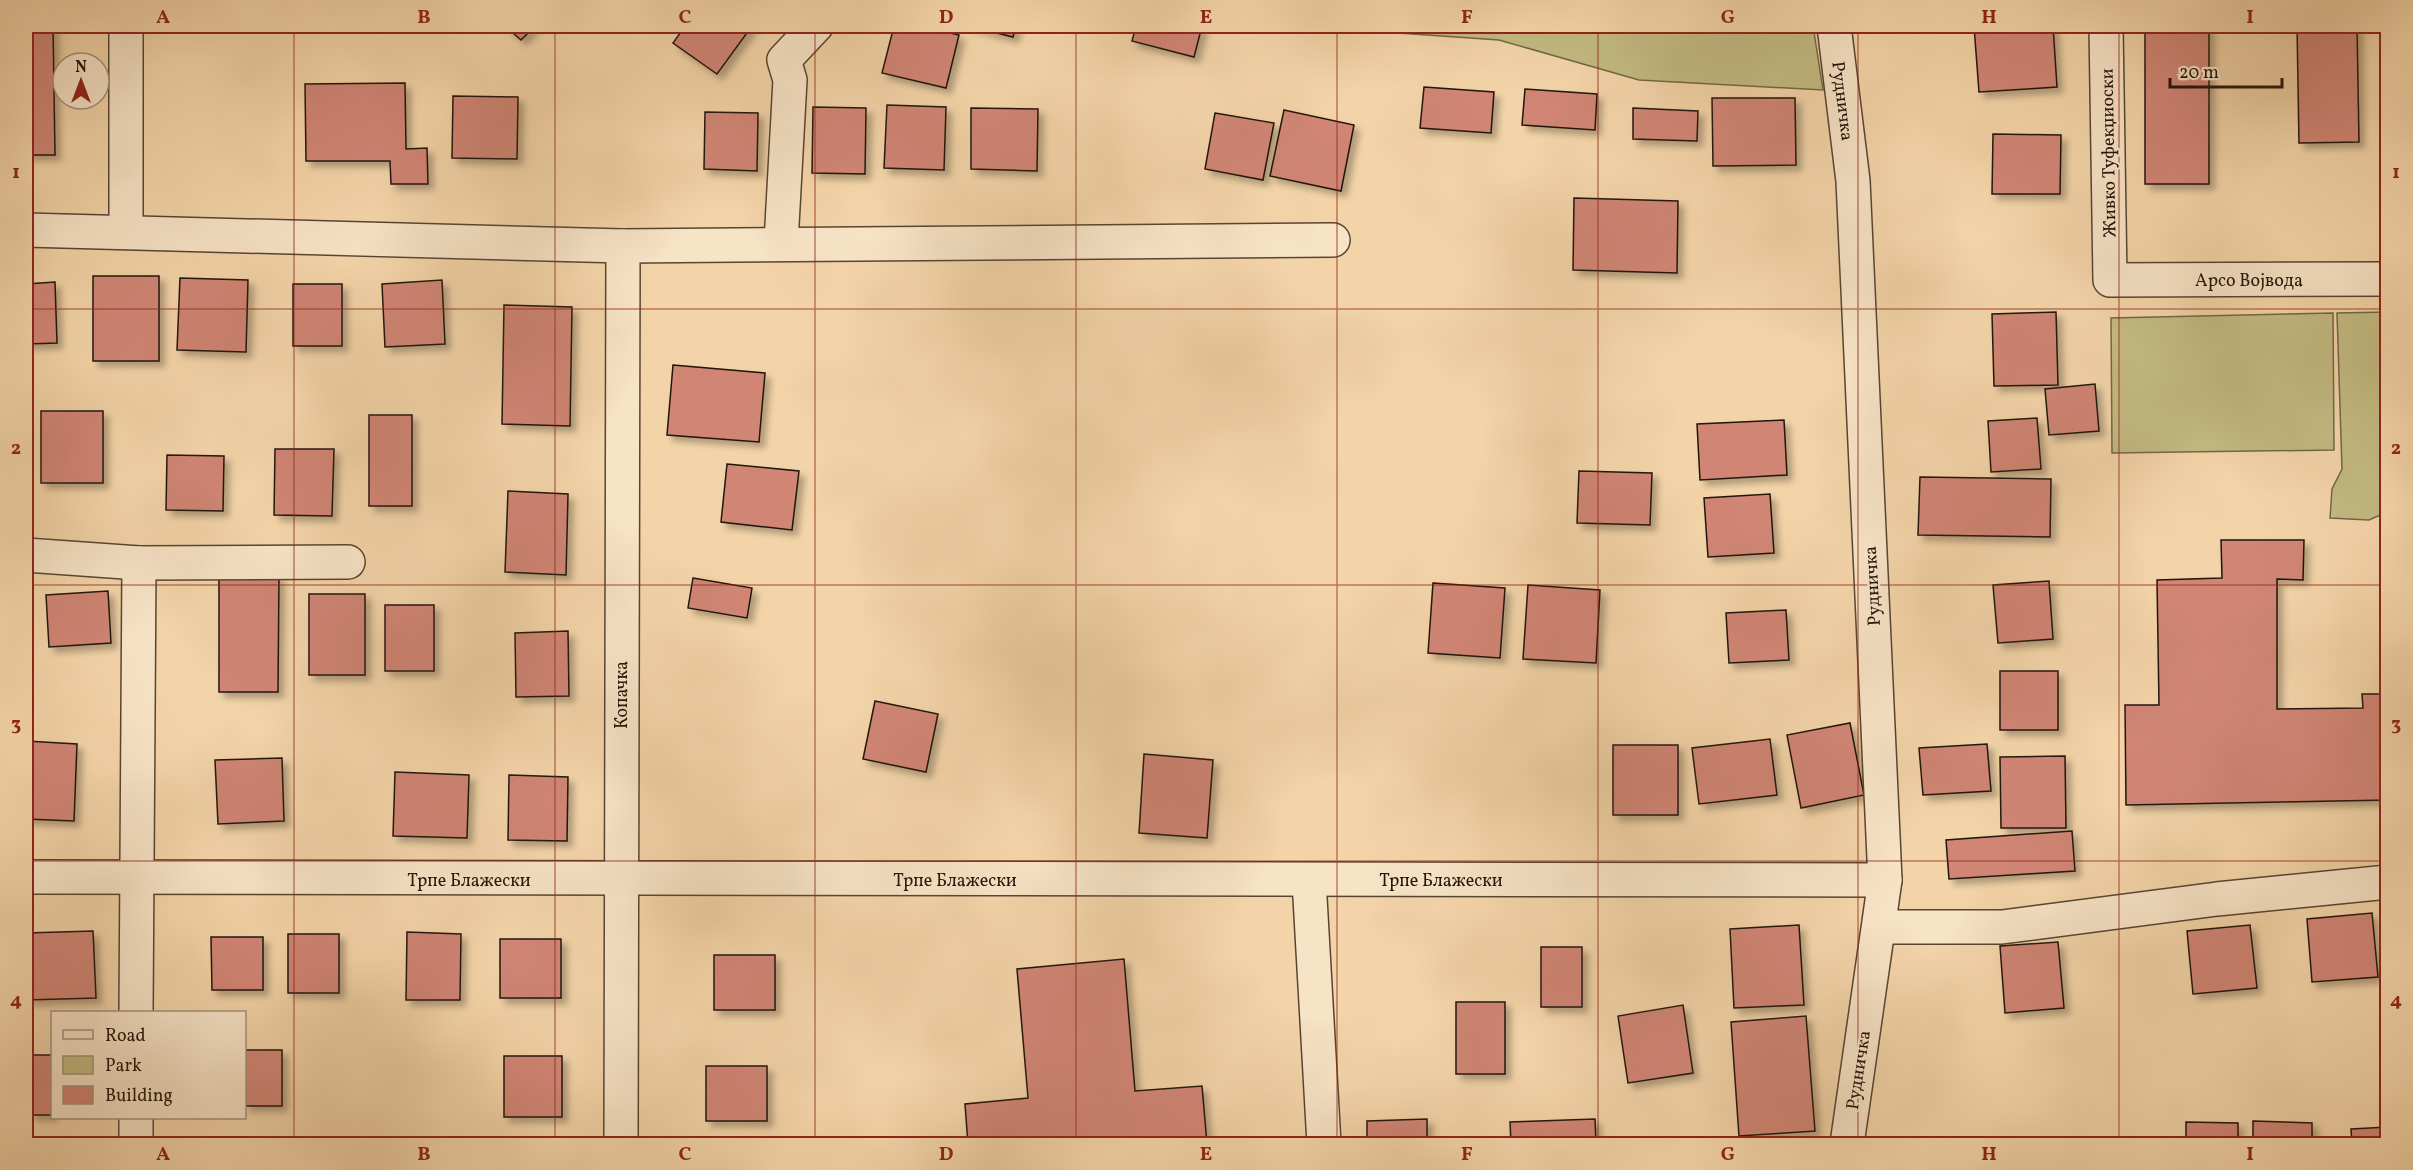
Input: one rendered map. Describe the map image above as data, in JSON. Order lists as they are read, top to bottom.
{
  "streets": {
    "street": [
      "Рудничка",
      "Живко Туфекџиоски",
      "Арсо Војвода",
      "Копачка",
      "Трпе Блажески"
    ]
  },
  "crossings": [
    ["Рудничка", "Трпе Блажески"],
    ["Живко Туфекџиоски", "Арсо Војвода"],
    ["Копачка", "Трпе Блажески"]
  ],
  "legend": ["Road", "Park", "Building"],
  "scale_bar": "20 m",
  "north": "top",
  "grid": {
    "columns": [
      "A",
      "B",
      "C",
      "D",
      "E",
      "F",
      "G",
      "H",
      "I"
    ],
    "rows": [
      "1",
      "2",
      "3",
      "4"
    ]
  }
}
